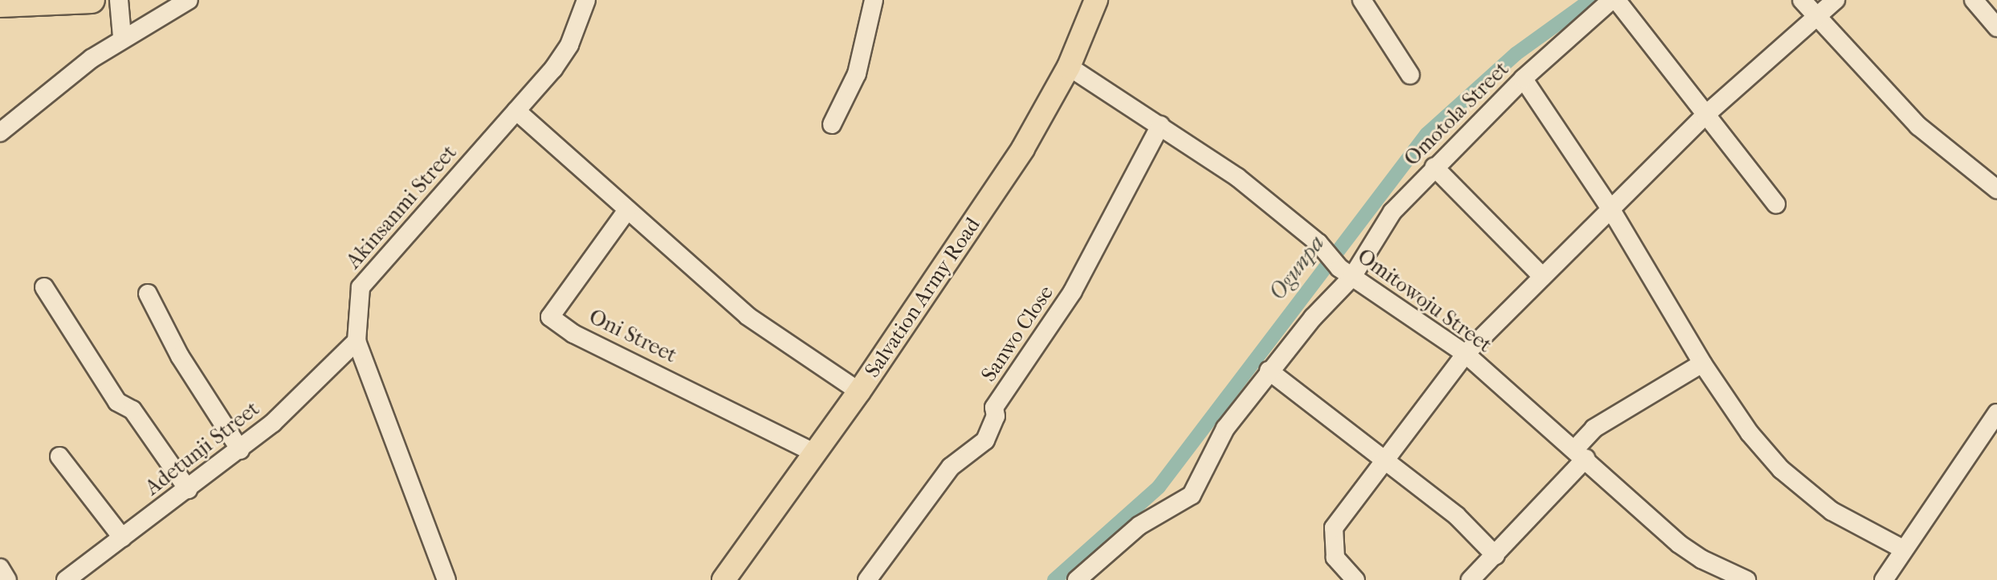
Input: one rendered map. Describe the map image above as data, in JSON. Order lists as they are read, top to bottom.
{
  "streets": {
    "main road": ["Salvation Army Road"],
    "street": [
      "Omotola Street",
      "Akinsanmi Street",
      "Omitowoju Street",
      "Sanwo Close",
      "Oni Street",
      "Adetunji Street"
    ]
  },
  "crossings": [
    ["Omotola Street", "Omitowoju Street"],
    ["Akinsanmi Street", "Adetunji Street"],
    ["Salvation Army Road", "Omitowoju Street"],
    ["Salvation Army Road", "Oni Street"],
    ["Omitowoju Street", "Sanwo Close"]
  ],
  "water": ["Ogunpa"]
}
